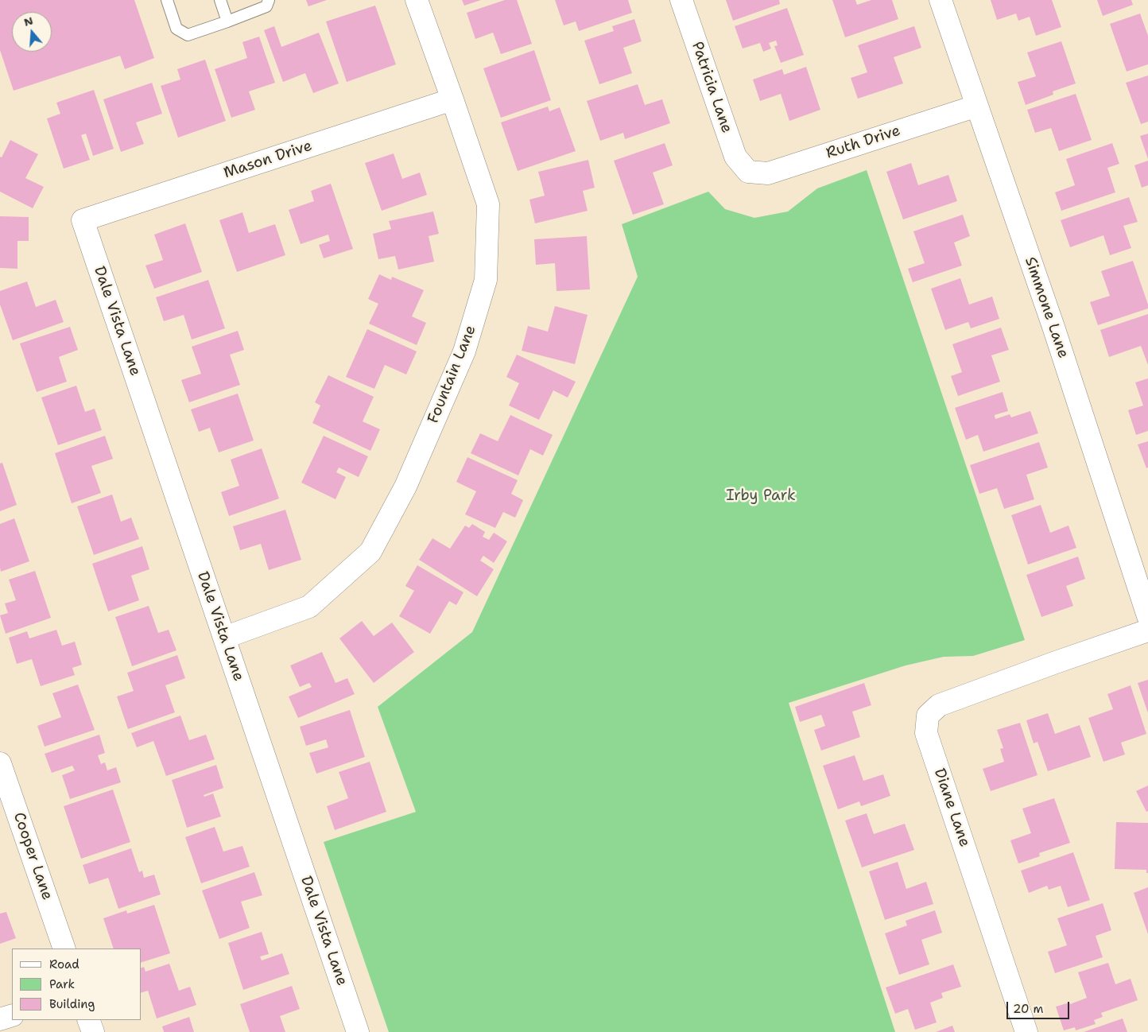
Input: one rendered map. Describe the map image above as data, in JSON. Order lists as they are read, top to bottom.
{
  "streets": {
    "street": [
      "Patricia Lane",
      "Ruth Drive",
      "Mason Drive",
      "Simmone Lane",
      "Dale Vista Lane",
      "Fountain Lane",
      "Diane Lane",
      "Cooper Lane"
    ]
  },
  "crossings": [
    ["Patricia Lane", "Ruth Drive"],
    ["Ruth Drive", "Simmone Lane"],
    ["Mason Drive", "Dale Vista Lane"],
    ["Mason Drive", "Fountain Lane"],
    ["Dale Vista Lane", "Fountain Lane"]
  ],
  "parks": ["Irby Park"],
  "legend": ["Road", "Park", "Building"],
  "scale_bar": "20 m",
  "north": "top"
}
